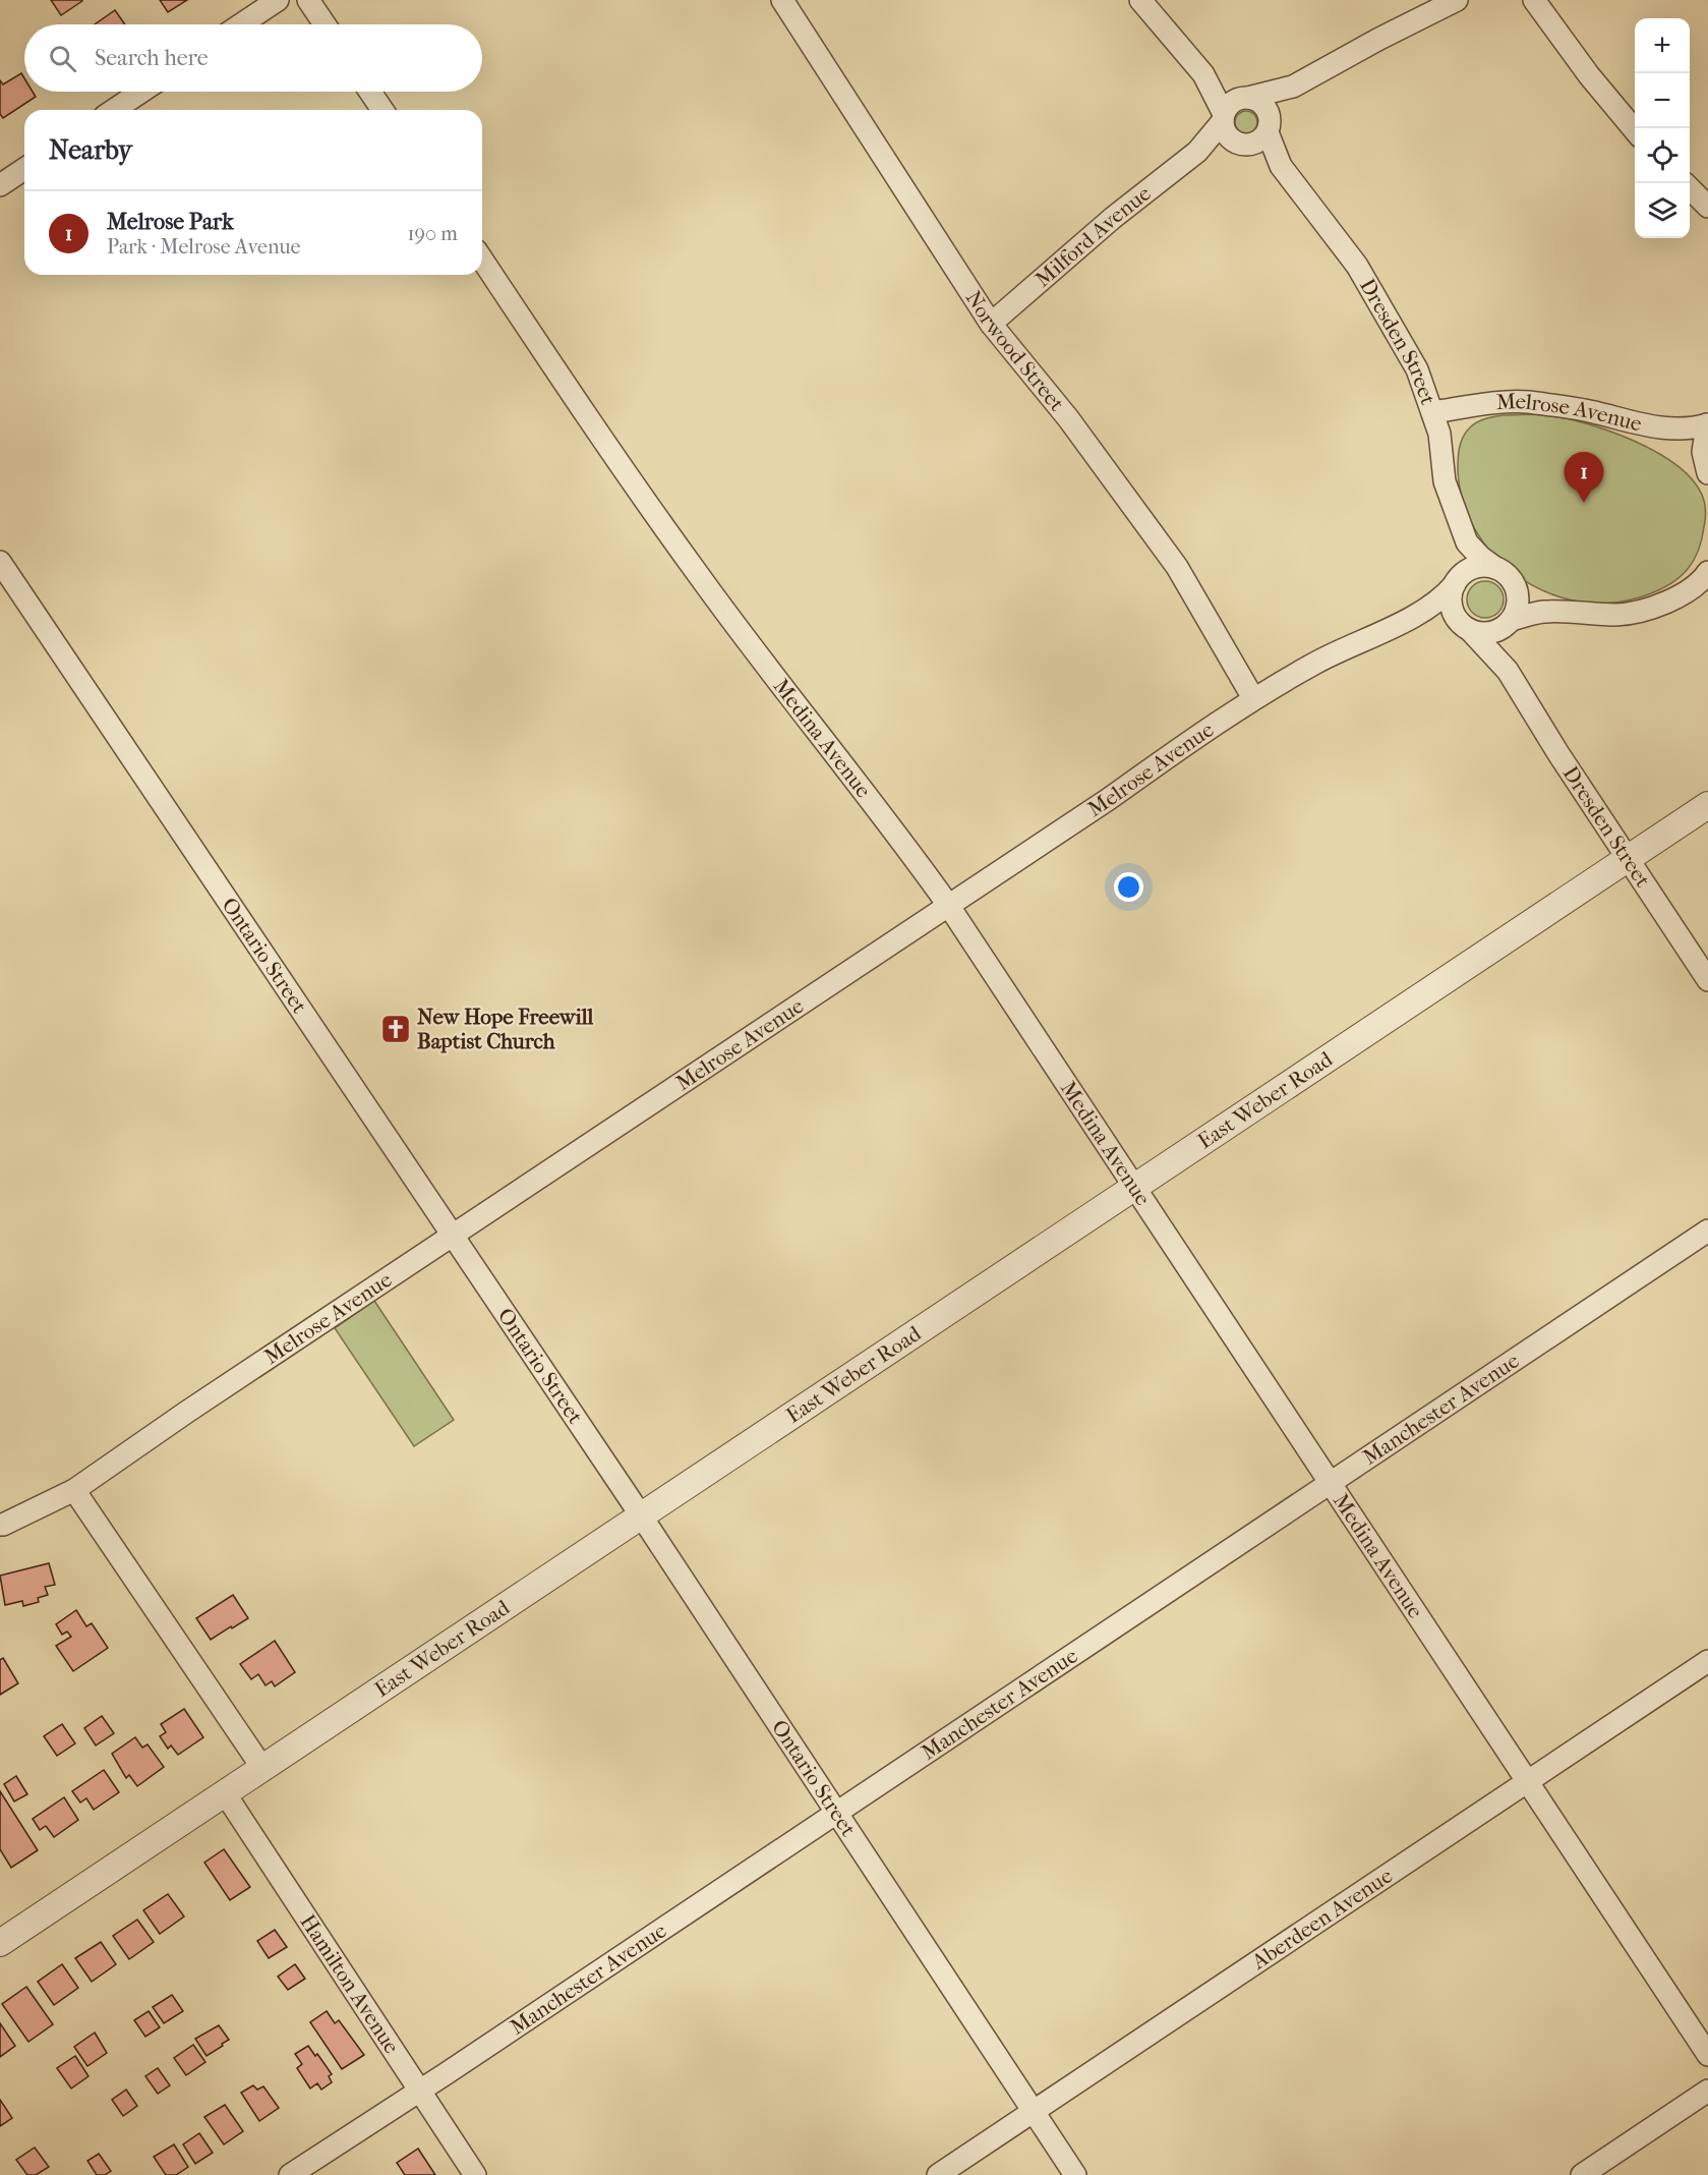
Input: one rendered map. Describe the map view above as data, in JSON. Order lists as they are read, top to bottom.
{
  "streets": {
    "street": [
      "Milford Avenue",
      "Dresden Street",
      "Norwood Street",
      "Melrose Avenue",
      "Medina Avenue",
      "Ontario Street",
      "East Weber Road",
      "Manchester Avenue",
      "Aberdeen Avenue",
      "Hamilton Avenue"
    ]
  },
  "crossings": [
    ["Milford Avenue", "Dresden Street"],
    ["Milford Avenue", "Norwood Street"],
    ["Dresden Street", "Melrose Avenue"],
    ["Dresden Street", "East Weber Road"],
    ["Norwood Street", "Melrose Avenue"],
    ["Melrose Avenue", "Medina Avenue"],
    ["Melrose Avenue", "Ontario Street"],
    ["Medina Avenue", "East Weber Road"],
    ["Medina Avenue", "Manchester Avenue"],
    ["Medina Avenue", "Aberdeen Avenue"],
    ["Ontario Street", "East Weber Road"],
    ["Ontario Street", "Manchester Avenue"],
    ["Ontario Street", "Aberdeen Avenue"],
    ["East Weber Road", "Hamilton Avenue"],
    ["Manchester Avenue", "Hamilton Avenue"]
  ],
  "places": {
    "church": ["New Hope Freewill Baptist Church"]
  },
  "page": {
    "map_buttons": ["+", "−"],
    "search": "Search here",
    "heading": "Nearby",
    "list": [
      {
        "mark": "1",
        "name": "Melrose Park",
        "note": "Park · Melrose Avenue",
        "value": "190 m"
      }
    ],
    "pins": "1"
  }
}
